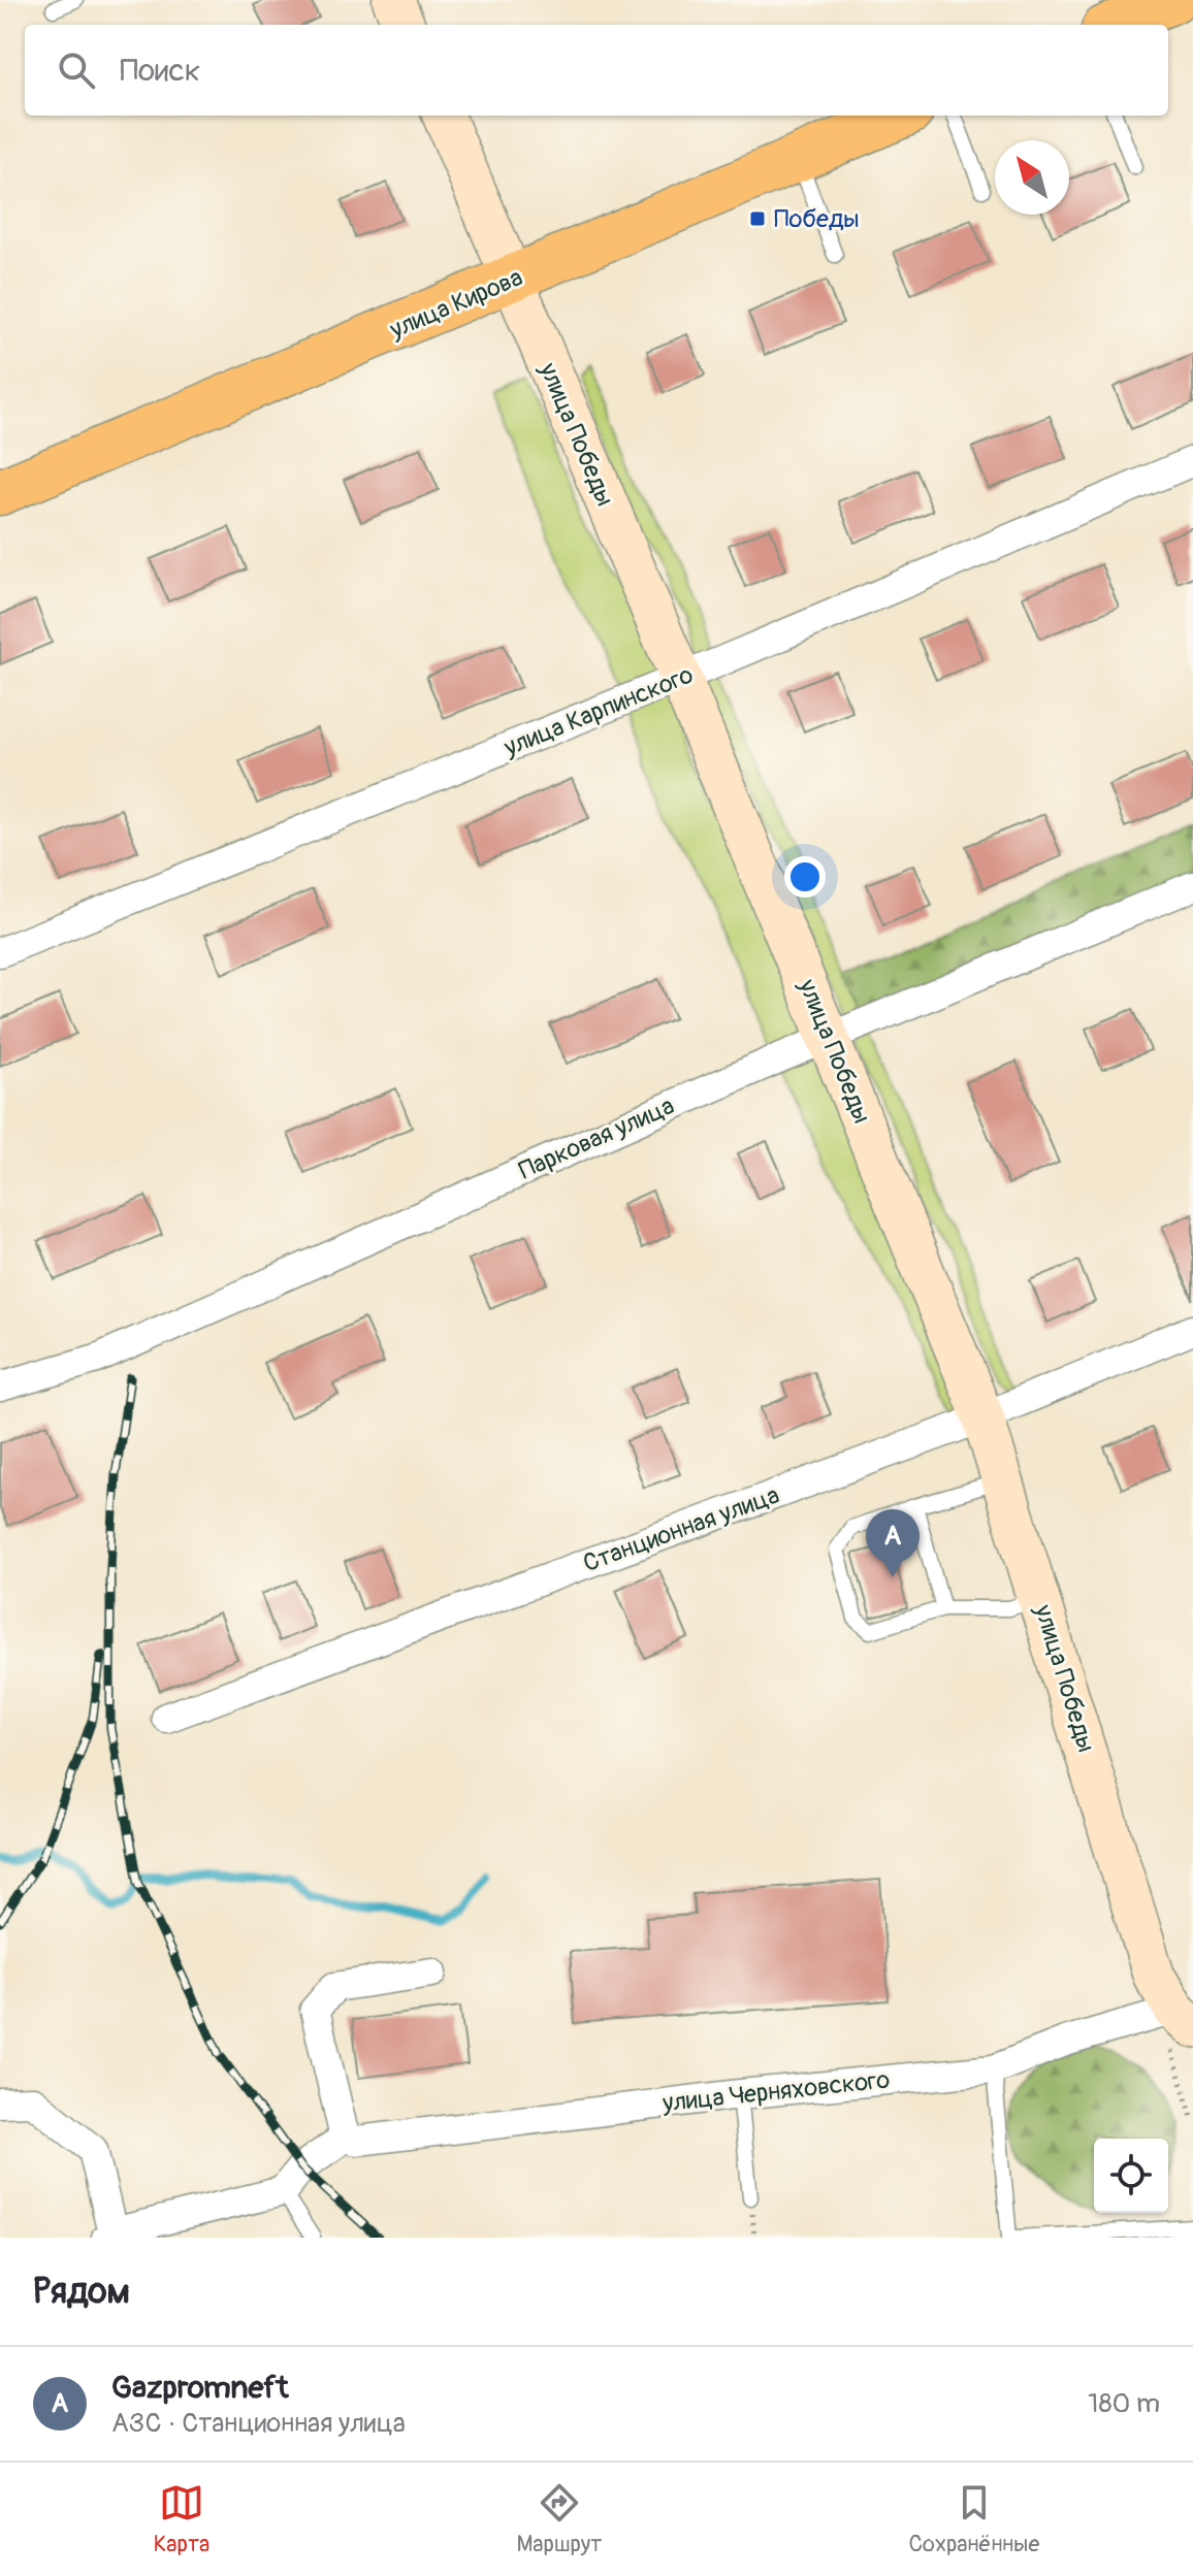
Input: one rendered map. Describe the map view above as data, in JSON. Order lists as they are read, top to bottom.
{
  "streets": {
    "main road": ["улица Кирова", "улица Победы"],
    "street": [
      "улица Карпинского",
      "Парковая улица",
      "Станционная улица",
      "улица Черняховского"
    ]
  },
  "crossings": [
    ["улица Кирова", "улица Победы"],
    ["улица Победы", "улица Карпинского"],
    ["улица Победы", "Парковая улица"],
    ["улица Победы", "Станционная улица"],
    ["улица Победы", "улица Черняховского"]
  ],
  "places": {
    "transit": ["Победы"]
  },
  "north": "top left",
  "page": {
    "search": "Поиск",
    "pins": "A",
    "heading": "Рядом",
    "list": [
      {
        "mark": "A",
        "name": "Gazpromneft",
        "note": "АЗС · Станционная улица",
        "value": "180 m"
      }
    ],
    "nav": ["Карта", "Маршрут", "Сохранённые"]
  }
}
